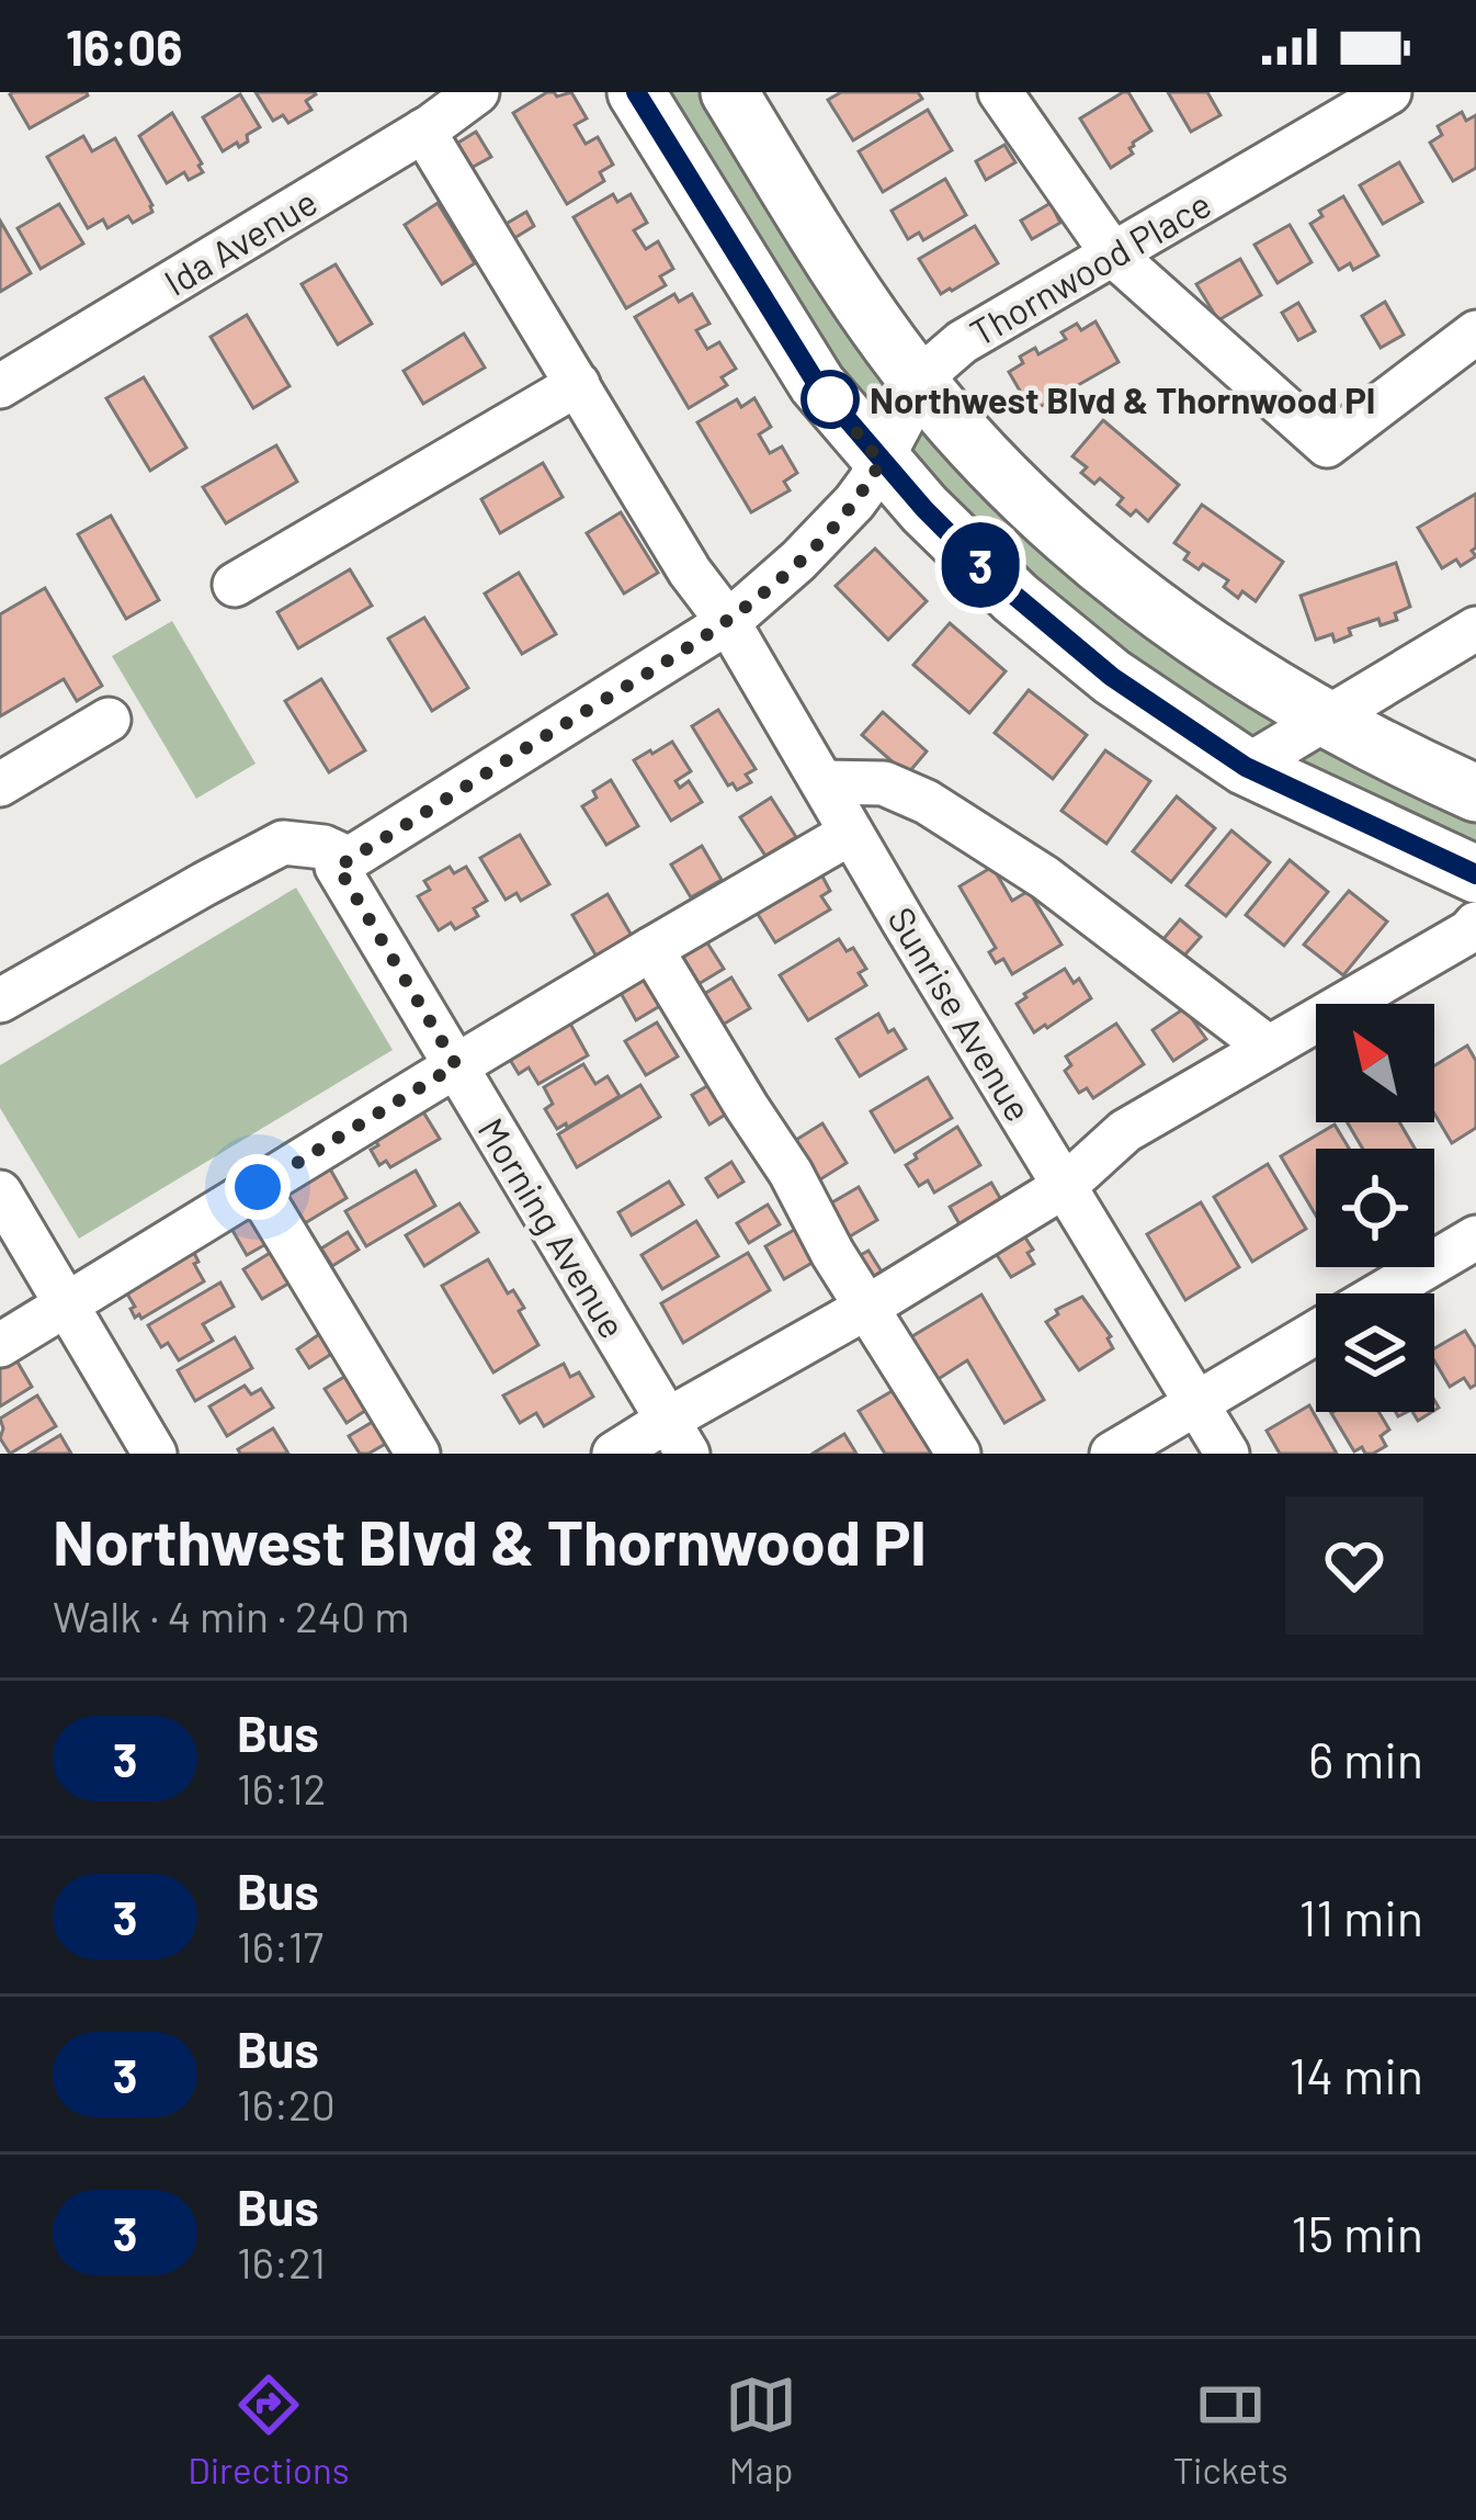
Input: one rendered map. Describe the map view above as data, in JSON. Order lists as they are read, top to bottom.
{
  "streets": {
    "street": [
      "Ida Avenue",
      "Thornwood Place",
      "Sunrise Avenue",
      "Morning Avenue"
    ]
  },
  "crossings": [
    ["Ida Avenue", "Sunrise Avenue"],
    ["Thornwood Place", "Sunrise Avenue"],
    ["Thornwood Place", "Morning Avenue"]
  ],
  "places": ["Northwest Blvd & Thornwood Pl"],
  "lines": ["bus line 3"],
  "north": "top left",
  "page": {
    "status": "16:06",
    "on_map": "3",
    "heading": ["Northwest Blvd & Thornwood Pl", "Walk · 4 min · 240 m"],
    "list": [
      {
        "mark": "3",
        "name": "Bus",
        "note": "16:12",
        "value": "6 min"
      },
      {
        "mark": "3",
        "name": "Bus",
        "note": "16:17",
        "value": "11 min"
      },
      {
        "mark": "3",
        "name": "Bus",
        "note": "16:20",
        "value": "14 min"
      },
      {
        "mark": "3",
        "name": "Bus",
        "note": "16:21",
        "value": "15 min"
      }
    ],
    "tabs": ["Directions", "Map", "Tickets"]
  }
}
